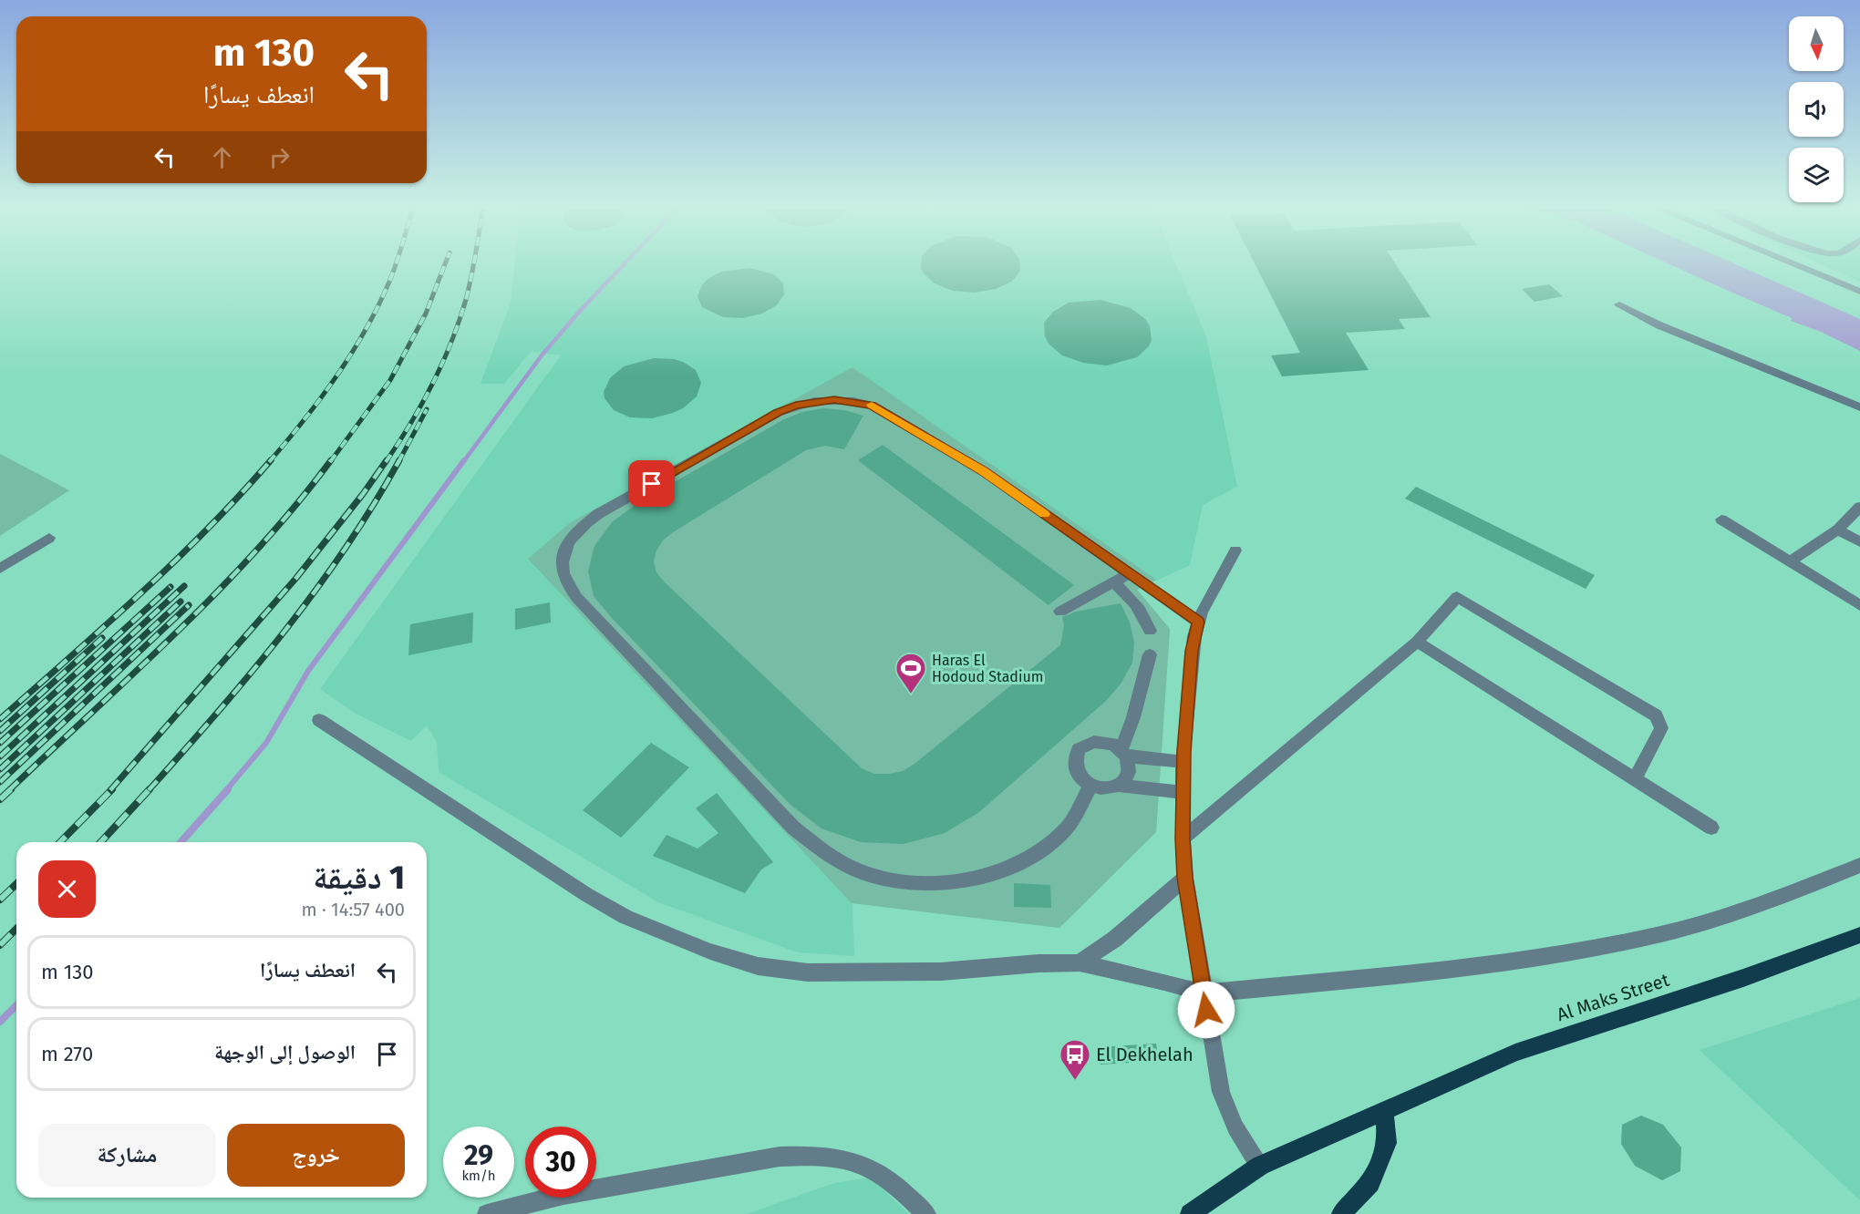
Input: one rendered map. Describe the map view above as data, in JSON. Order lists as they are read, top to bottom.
{
  "streets": {
    "main road": ["Al Maks Street"]
  },
  "places": {
    "sports": ["Haras El Hodoud Stadium"],
    "bus stop": ["El Dekhelah"]
  },
  "north": "bottom",
  "page": {
    "turn": ["130 m", "انعطف يسارًا"],
    "heading": ["1 دقيقة", "400 m · 14:57"],
    "list": [
      {
        "name": "انعطف يسارًا",
        "value": "130 m"
      },
      {
        "name": "الوصول إلى الوجهة",
        "value": "270 m"
      }
    ],
    "buttons": ["خروج", "مشاركة"],
    "speed": "29 km/h",
    "limit": "30"
  }
}
